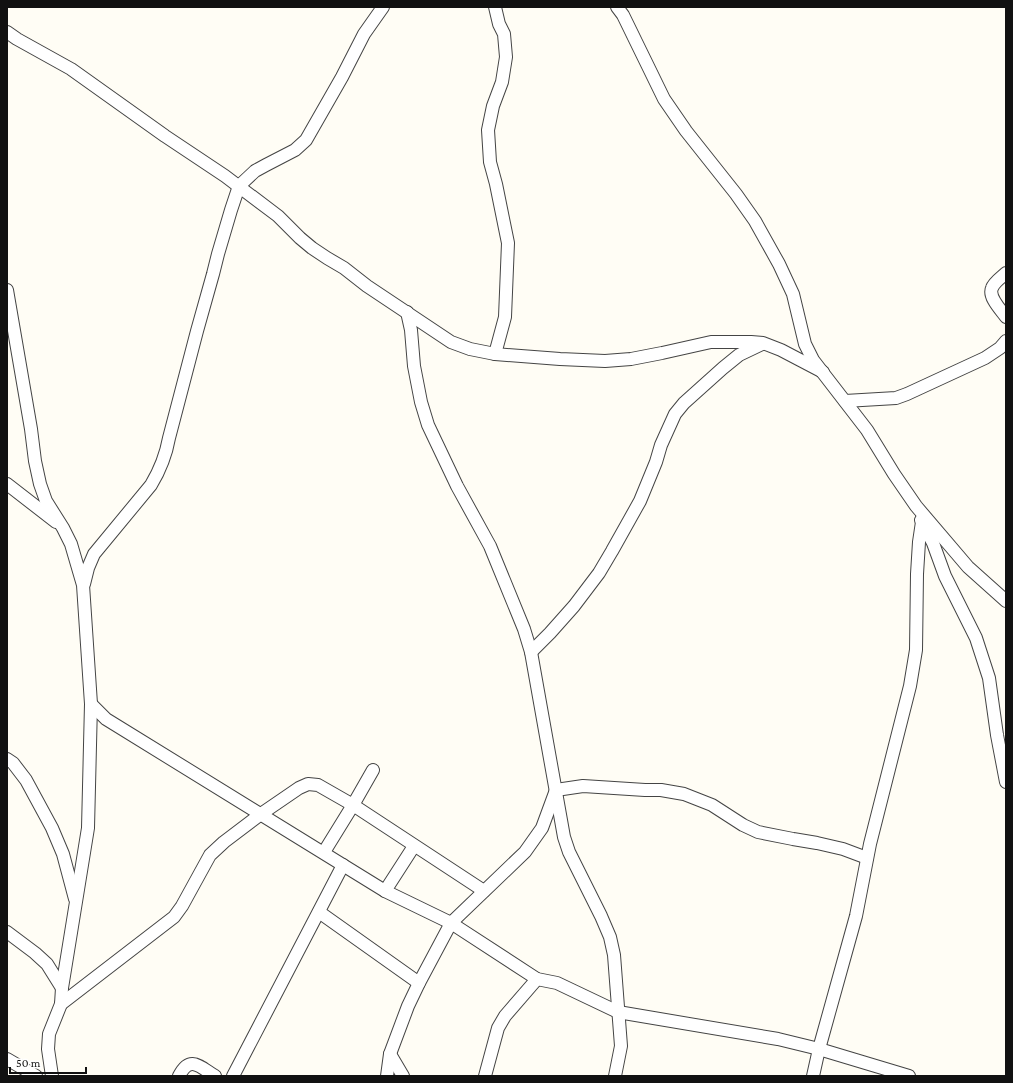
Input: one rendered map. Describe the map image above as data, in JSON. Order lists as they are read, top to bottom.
{
  "scale_bar": "50 m"
}
